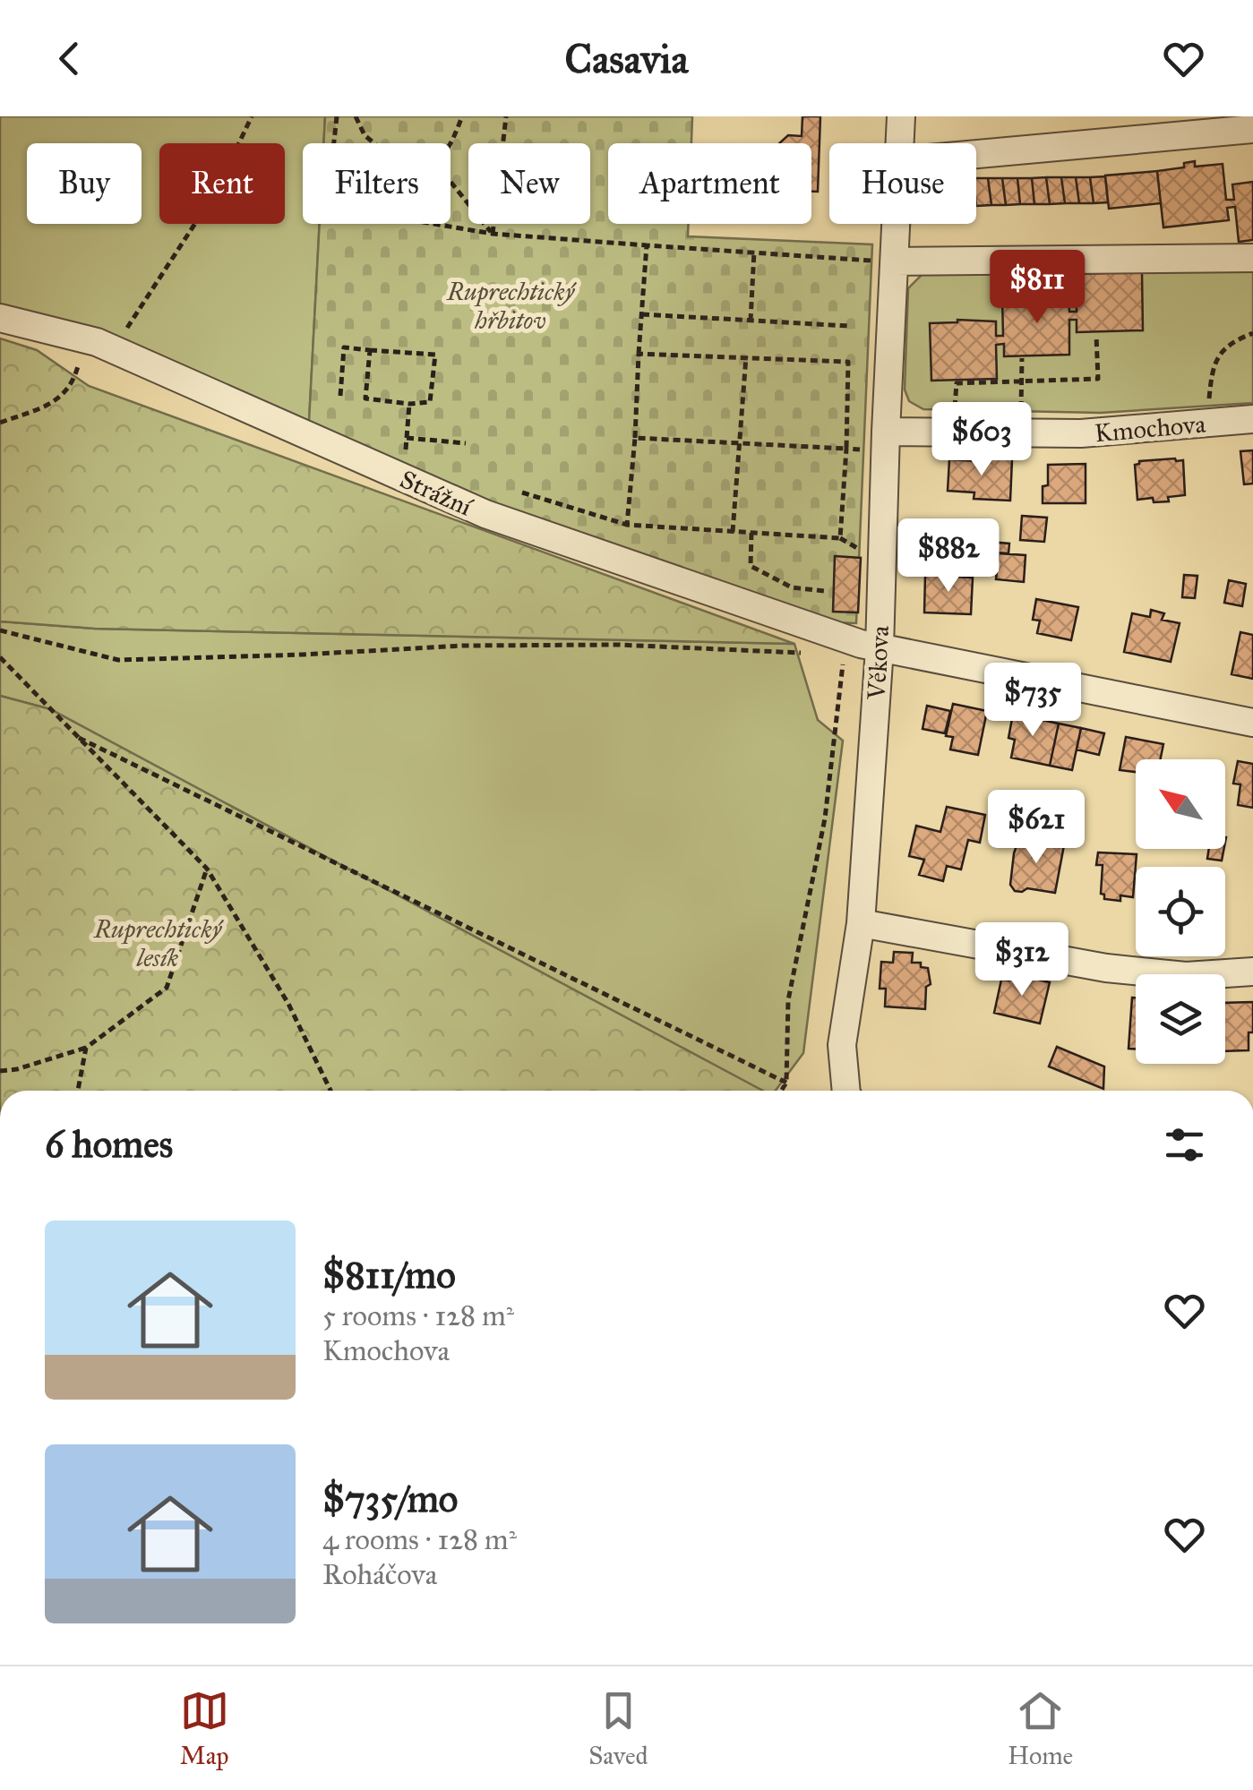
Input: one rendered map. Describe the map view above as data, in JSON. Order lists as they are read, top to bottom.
{
  "streets": {
    "street": ["Kmochova", "Strážní", "Věkova"]
  },
  "crossings": [
    ["Kmochova", "Věkova"],
    ["Strážní", "Věkova"]
  ],
  "parks": ["Ruprechtický hřbitov", "Ruprechtický lesík"],
  "north": "top left",
  "page": {
    "header": "Casavia",
    "chip": [
      "Buy",
      "Rent",
      "Filters",
      "New",
      "Apartment",
      "House"
    ],
    "price": [
      "$811",
      "$603",
      "$882",
      "$735",
      "$621",
      "$312"
    ],
    "heading": "6 homes",
    "list": [
      {
        "name": "$811/mo",
        "note": "5 rooms · 128 m² · Kmochova"
      },
      {
        "name": "$735/mo",
        "note": "4 rooms · 128 m² · Roháčova"
      }
    ],
    "tabs": ["Map", "Saved", "Home"]
  }
}
